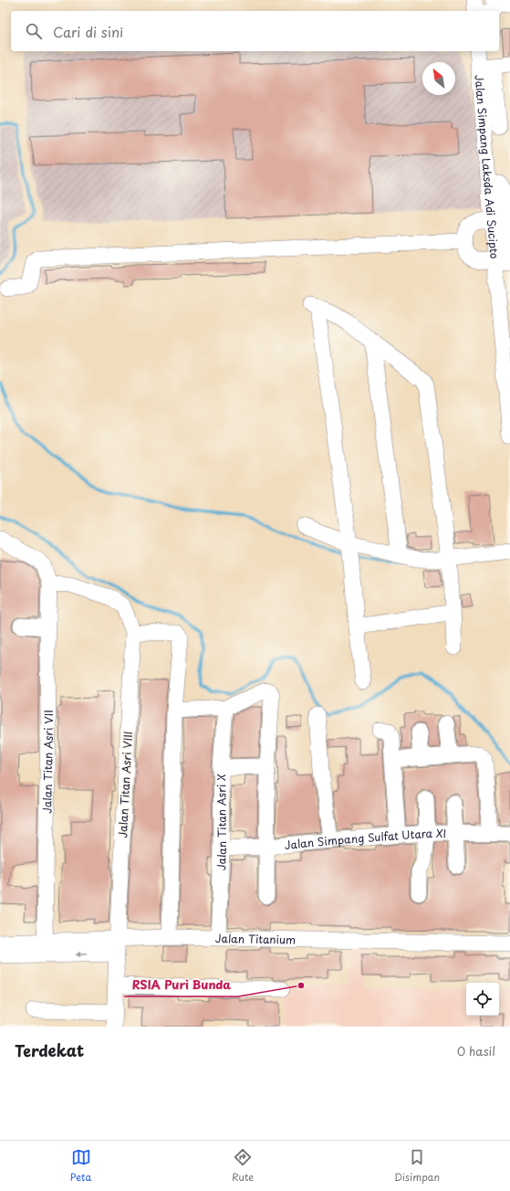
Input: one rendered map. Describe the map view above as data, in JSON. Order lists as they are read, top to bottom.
{
  "streets": {
    "street": [
      "Jalan Simpang Laksda Adi Sucipto",
      "Jalan Titan Asri VII",
      "Jalan Titan Asri VIII",
      "Jalan Titan Asri X",
      "Jalan Simpang Sulfat Utara XI",
      "Jalan Titanium"
    ]
  },
  "crossings": [
    ["Jalan Titan Asri VII", "Jalan Titanium"],
    ["Jalan Titan Asri VIII", "Jalan Titanium"],
    ["Jalan Titan Asri X", "Jalan Simpang Sulfat Utara XI"],
    ["Jalan Titan Asri X", "Jalan Titanium"]
  ],
  "places": ["RSIA Puri Bunda"],
  "north": "top left",
  "page": {
    "search": "Cari di sini",
    "heading": ["Terdekat", "0 hasil"],
    "nav": ["Peta", "Rute", "Disimpan"]
  }
}
